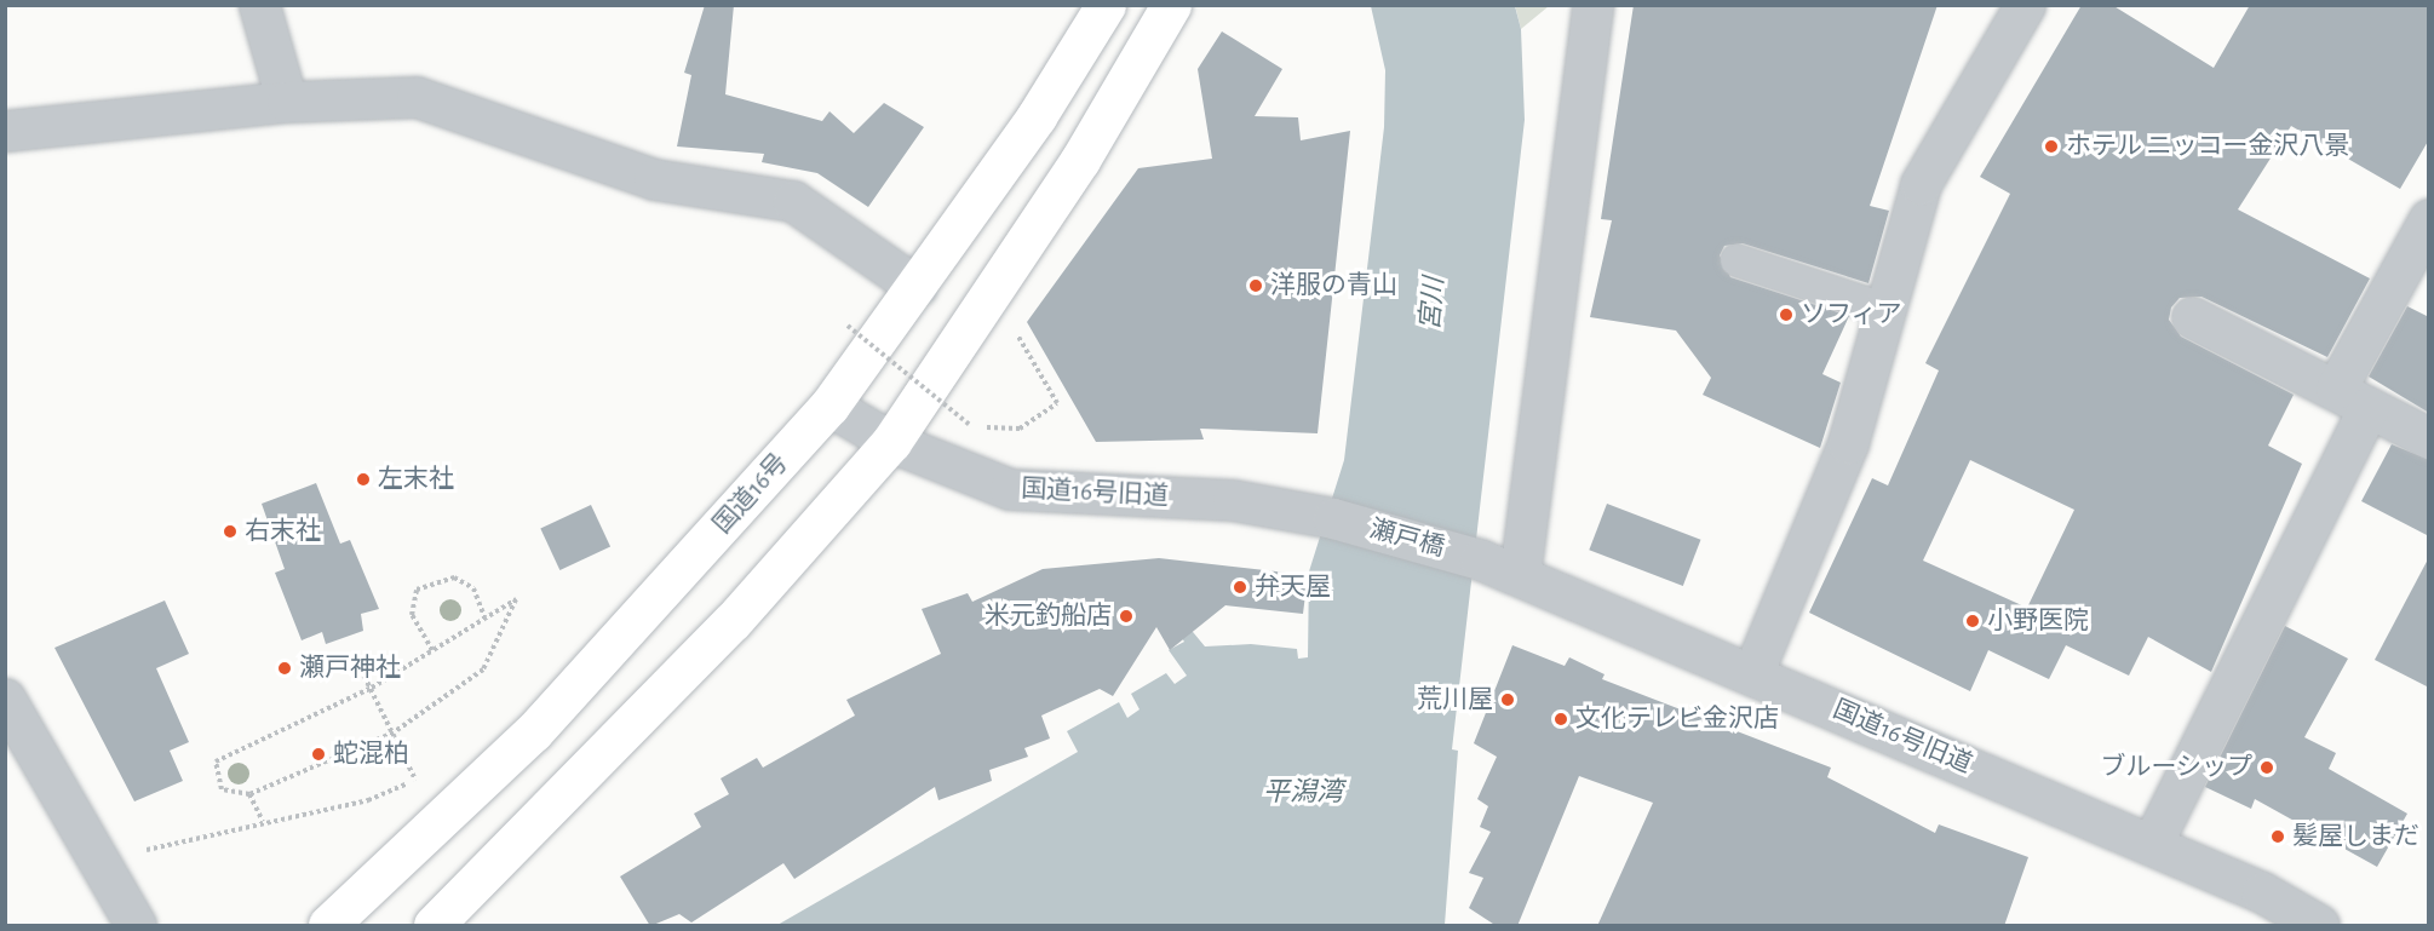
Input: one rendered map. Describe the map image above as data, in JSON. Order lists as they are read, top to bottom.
{
  "streets": {
    "highway": ["国道16号"],
    "street": ["国道16号旧道", "瀬戸橋"]
  },
  "crossings": [
    ["国道16号旧道", "国道16号"],
    ["国道16号旧道", "瀬戸橋"]
  ],
  "water": ["宮川", "平潟湾"],
  "places": [
    "ホテル ニッコー金沢八景",
    "洋服の青山",
    "ソフィア",
    "左末社",
    "右末社",
    "弁天屋",
    "米元釣船店",
    "小野医院",
    "瀬戸神社",
    "荒川屋",
    "文化テレビ金沢店",
    "蛇混柏",
    "ブルーシップ",
    "髪屋しまだ"
  ]
}
